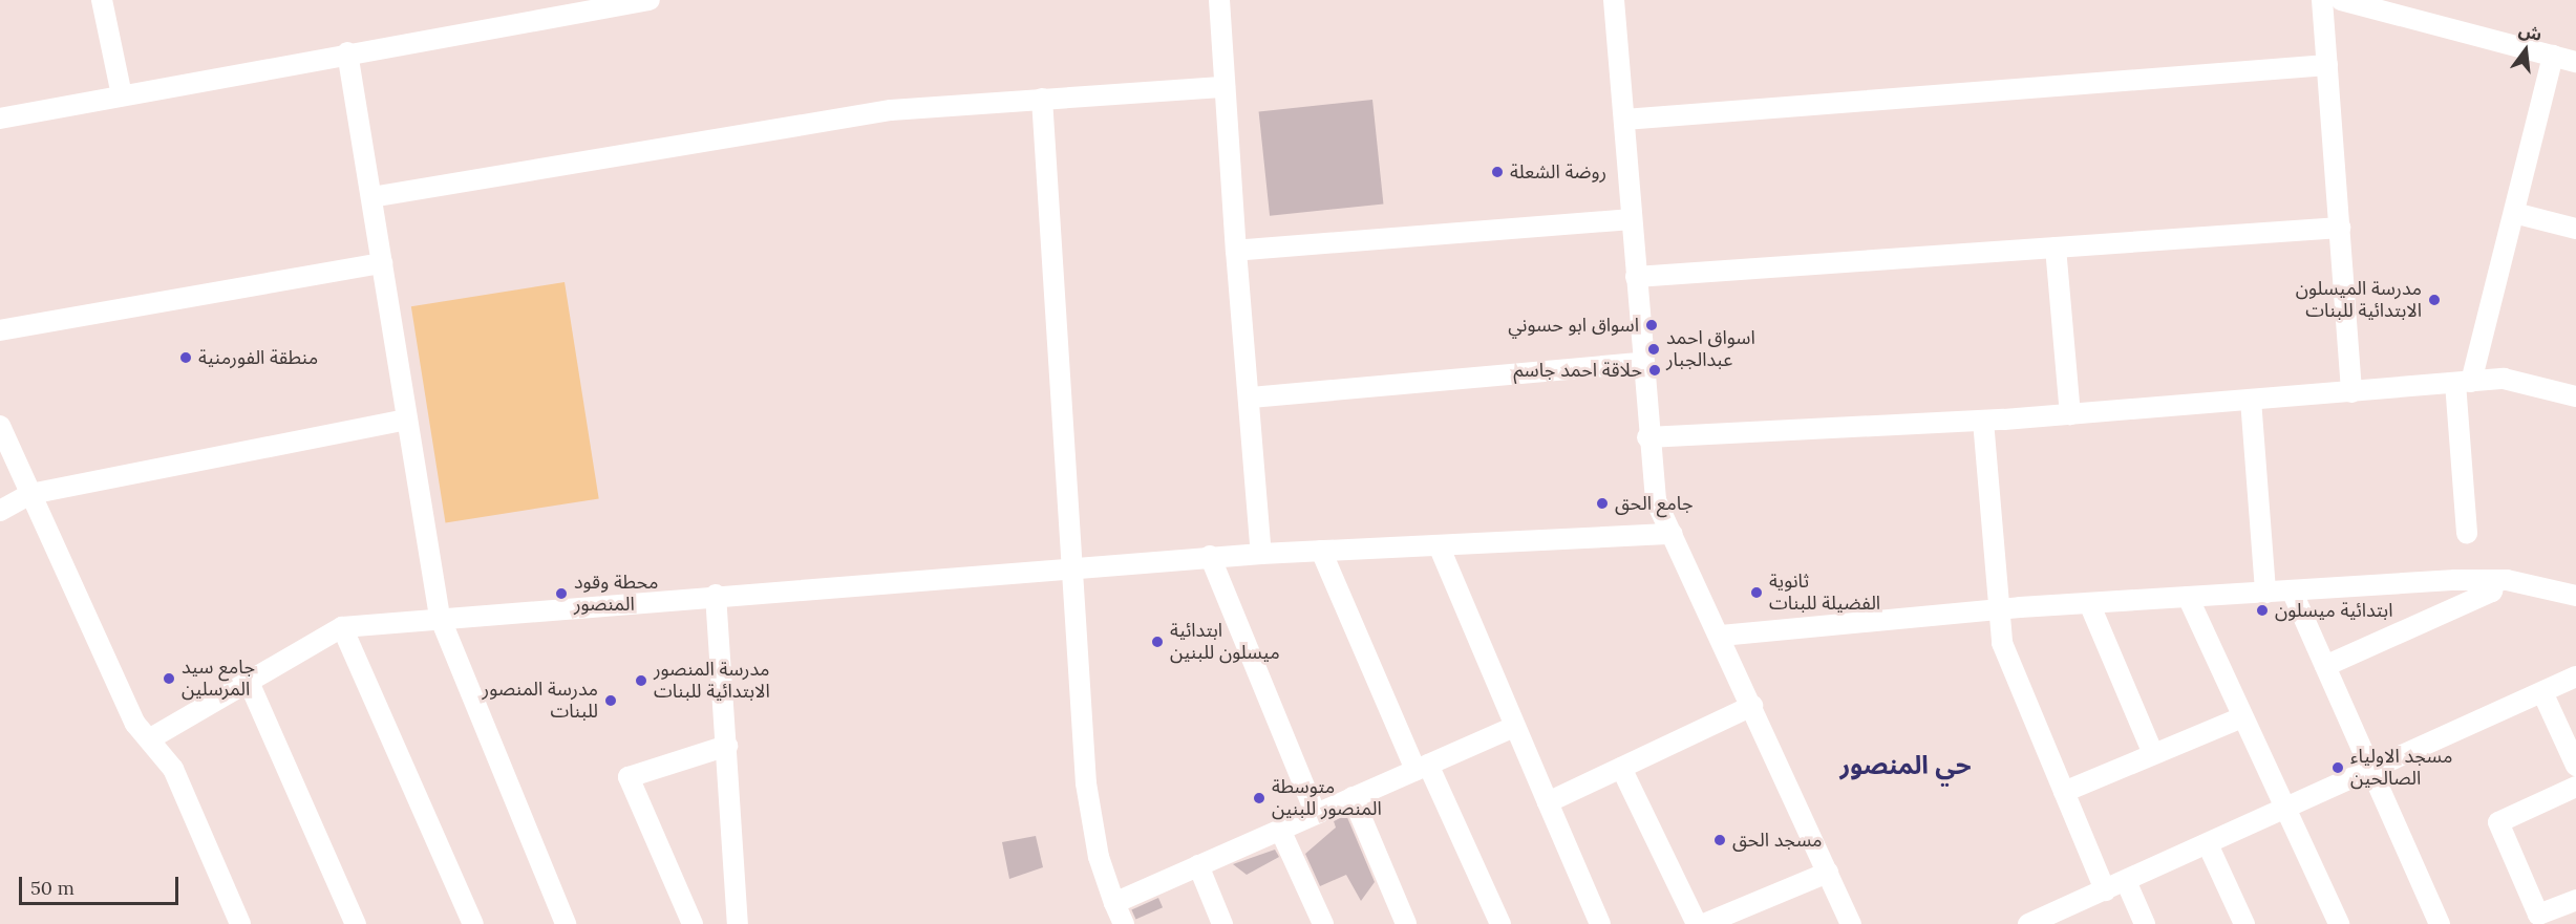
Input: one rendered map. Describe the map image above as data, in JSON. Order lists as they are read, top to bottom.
{
  "districts": ["حي المنصور"],
  "places": [
    "روضة الشعلة",
    "مدرسة الميسلون الابتدائية للبنات",
    "اسواق ابو حسوني",
    "اسواق احمد عبدالجبار",
    "منطقة الفورمنية",
    "حلاقة احمد جاسم",
    "جامع الحق",
    "ثانوية الفضيلة للبنات",
    "محطة وقود المنصور",
    "ابتدائية ميسلون",
    "ابتدائية ميسلون للبنين",
    "جامع سيد المرسلين",
    "مدرسة المنصور الابتدائية للبنات",
    "مدرسة المنصور للبنات",
    "مسجد الاولياء الصالحين",
    "متوسطة المنصور للبنين",
    "مسجد الحق"
  ],
  "scale_bar": "50 m",
  "north": "top"
}
